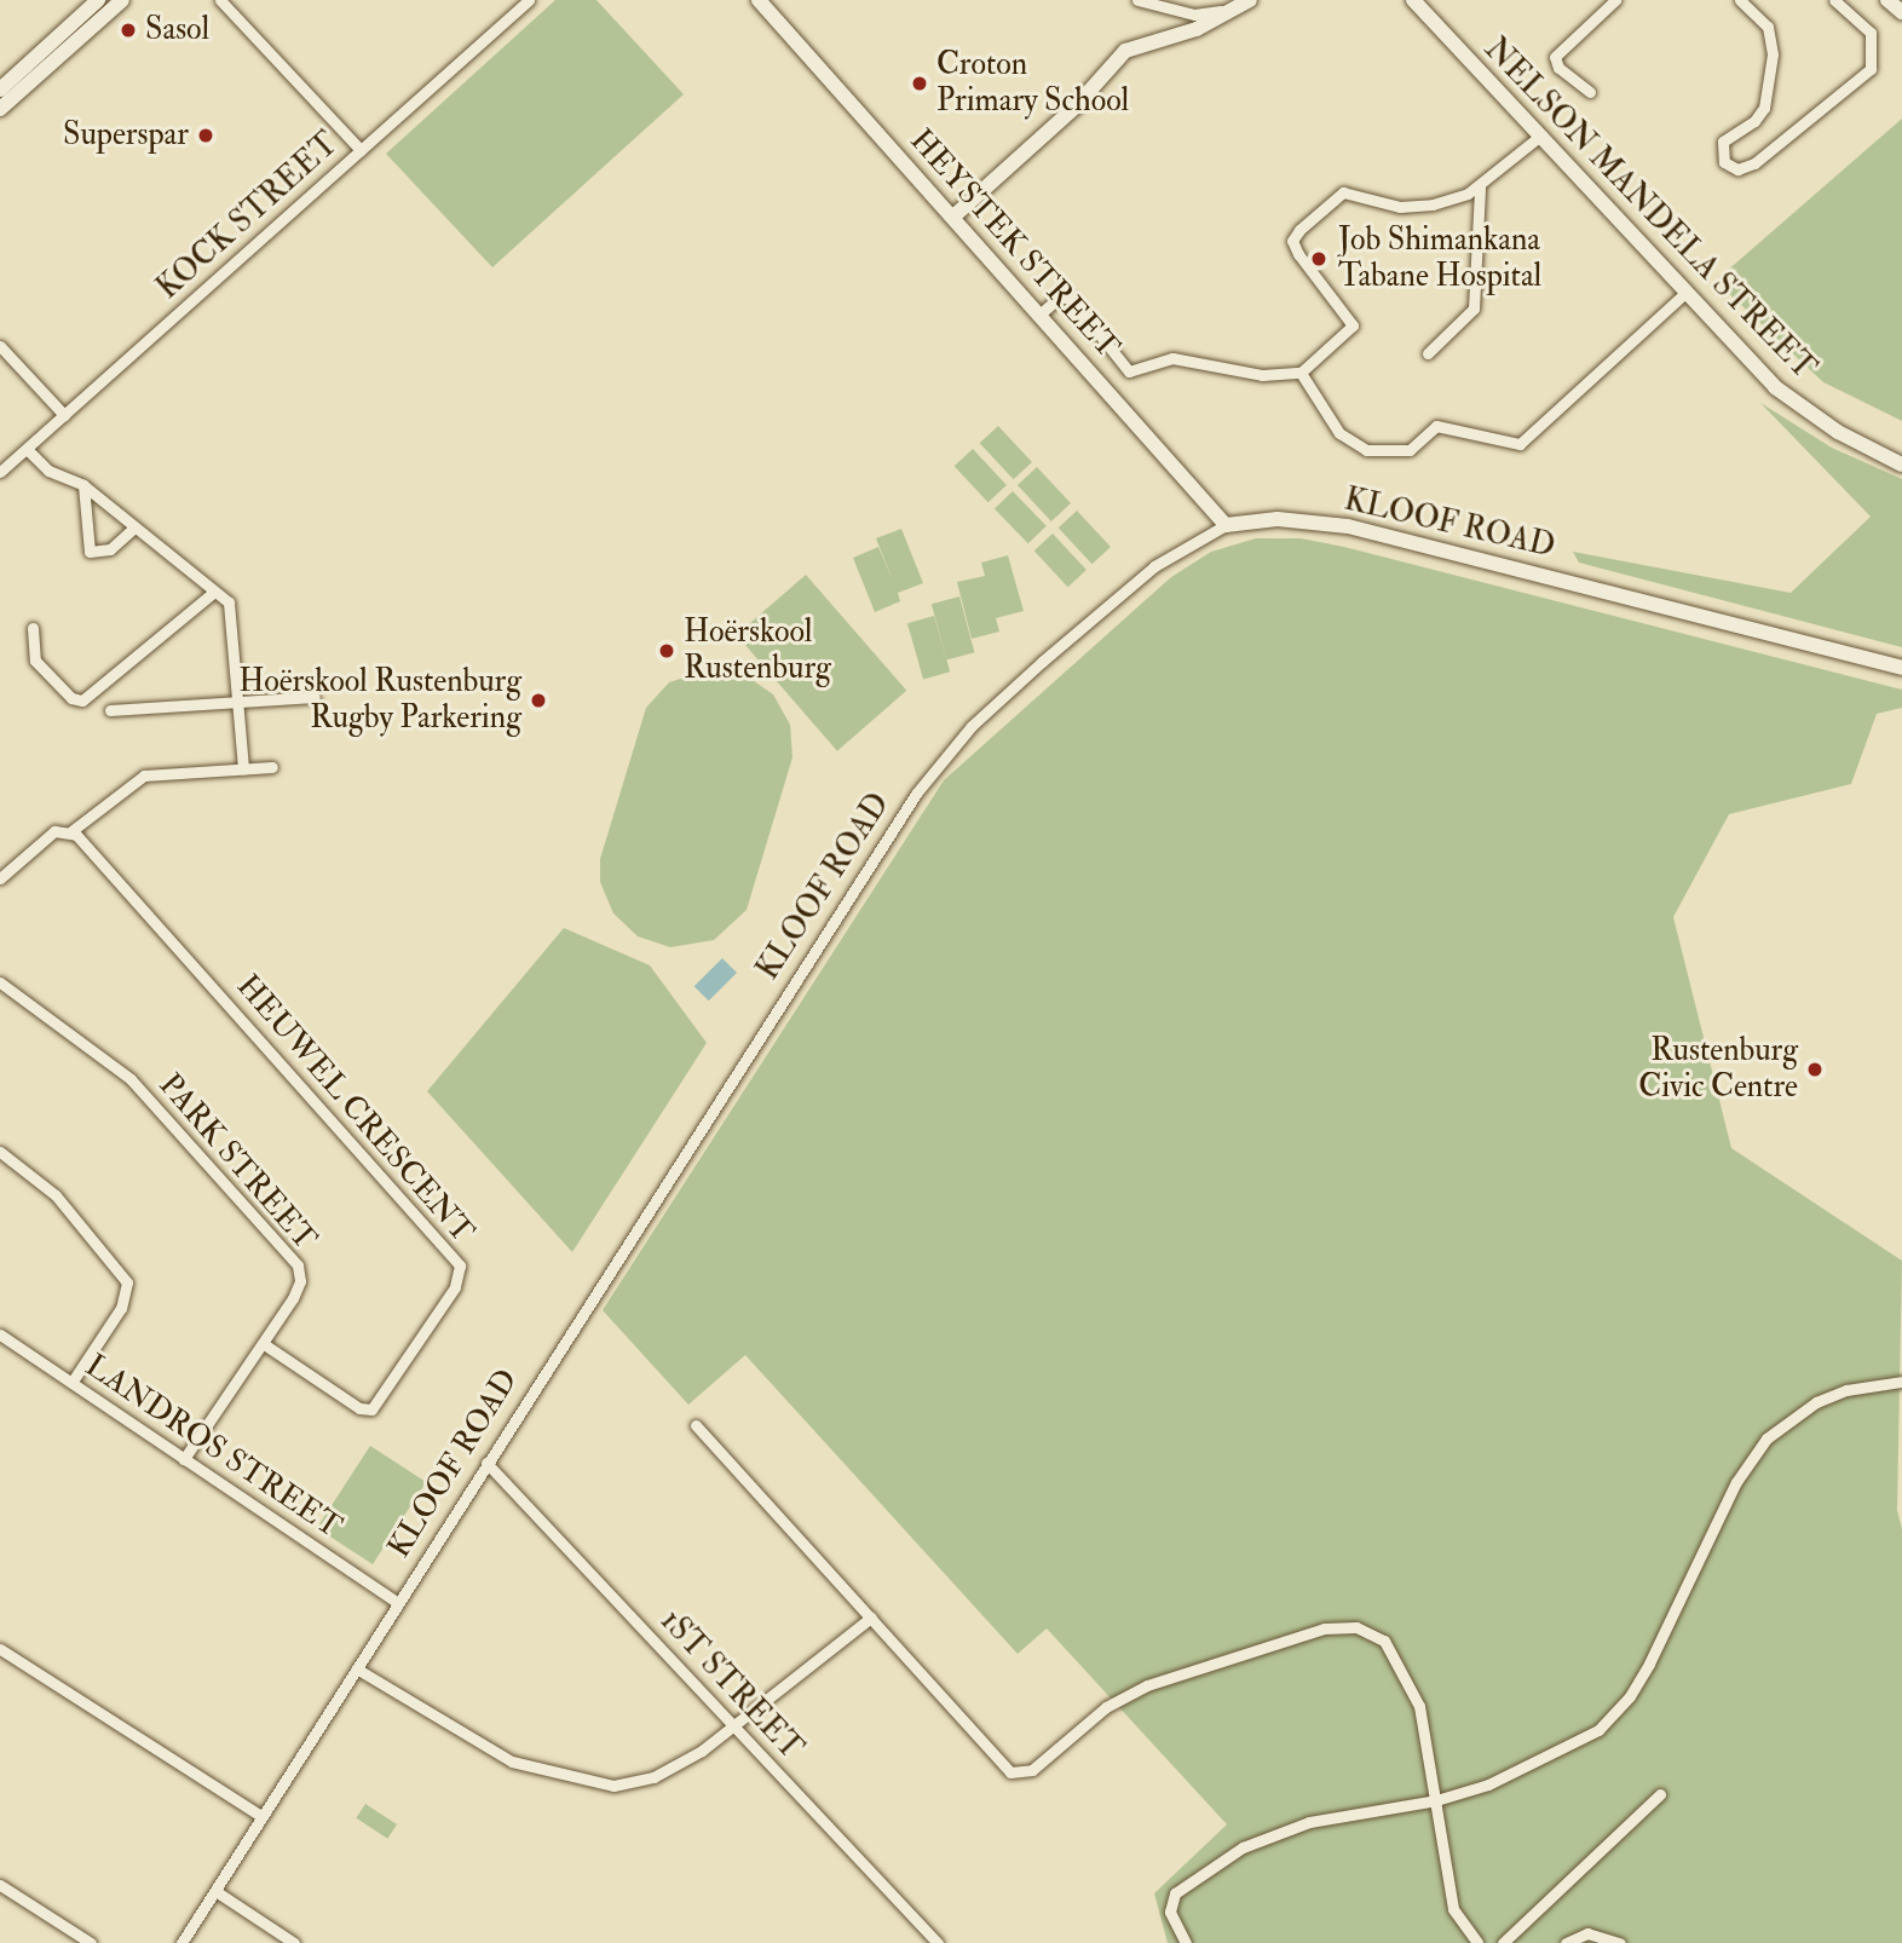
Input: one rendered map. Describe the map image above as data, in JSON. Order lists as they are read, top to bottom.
{
  "streets": {
    "street": [
      "NELSON MANDELA STREET",
      "KOCK STREET",
      "HEYSTEK STREET",
      "KLOOF ROAD",
      "HEUWEL CRESCENT",
      "PARK STREET",
      "LANDROS STREET",
      "1ST STREET"
    ]
  },
  "crossings": [
    ["HEYSTEK STREET", "KLOOF ROAD"],
    ["KLOOF ROAD", "LANDROS STREET"],
    ["KLOOF ROAD", "1ST STREET"],
    ["HEUWEL CRESCENT", "PARK STREET"],
    ["PARK STREET", "LANDROS STREET"]
  ],
  "places": [
    "Sasol",
    "Croton Primary School",
    "Superspar",
    "Job Shimankana Tabane Hospital",
    "Hoërskool Rustenburg",
    "Hoërskool Rustenburg Rugby Parkering",
    "Rustenburg Civic Centre"
  ]
}
